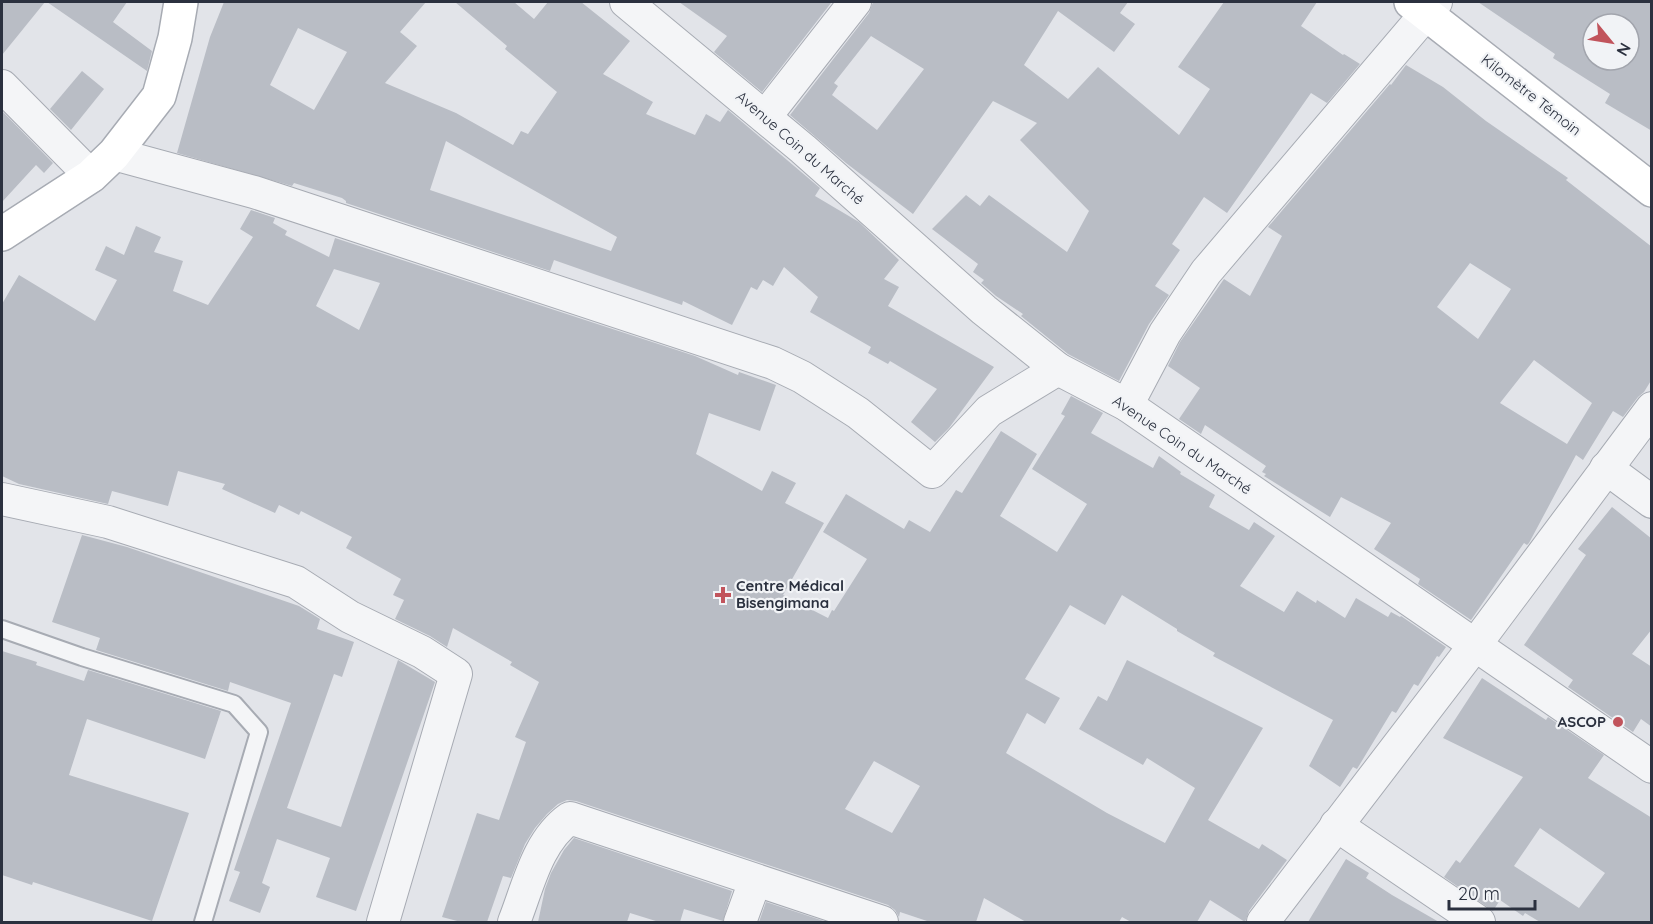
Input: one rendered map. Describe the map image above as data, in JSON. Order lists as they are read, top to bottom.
{
  "streets": {
    "main road": ["Kilomètre Témoin"],
    "street": ["Avenue Coin du Marché"]
  },
  "places": {
    "health": ["Centre Médical Bisengimana"],
    "other": ["ASCOP"]
  },
  "scale_bar": "20 m",
  "north": "bottom right"
}
